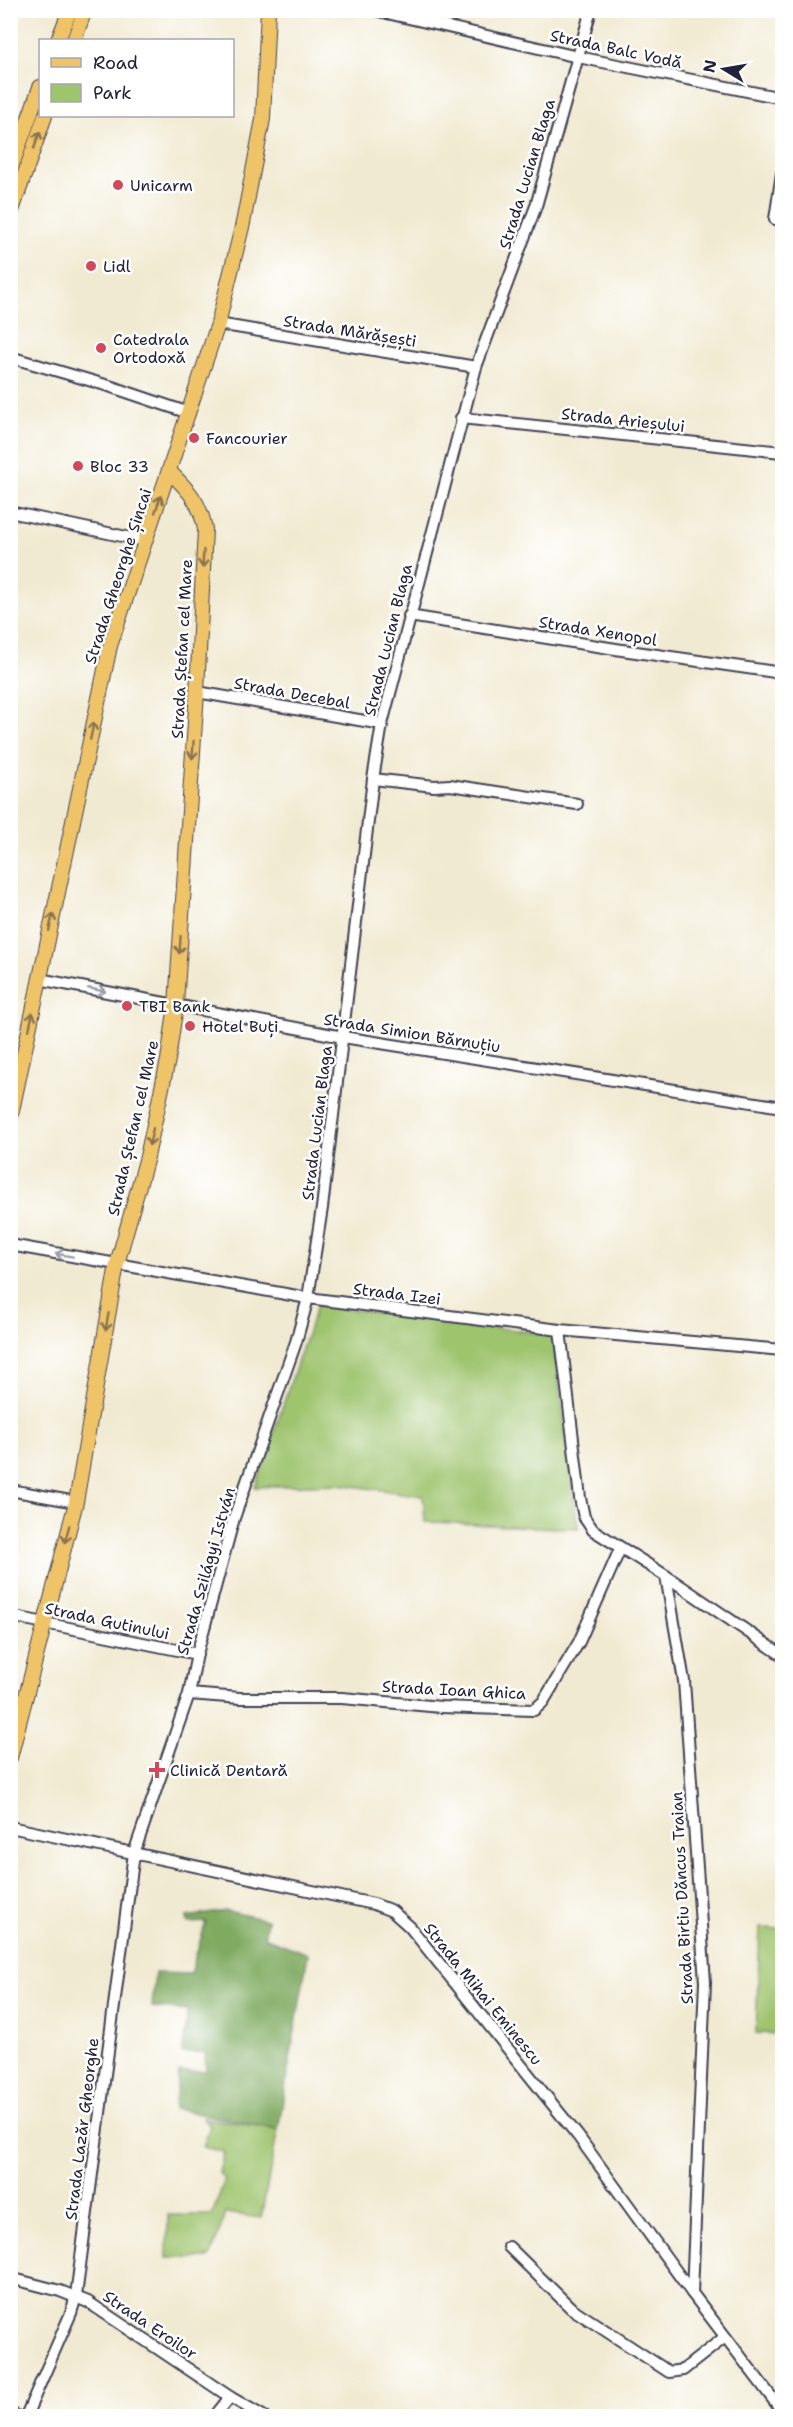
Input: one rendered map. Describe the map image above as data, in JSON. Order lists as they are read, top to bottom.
{
  "streets": {
    "main road": ["Strada Gheorghe Șincai", "Strada Ștefan cel Mare"],
    "street": [
      "Strada Balc Vodă",
      "Strada Lucian Blaga",
      "Strada Mărășești",
      "Strada Arieșului",
      "Strada Xenopol",
      "Strada Decebal",
      "Strada Simion Bărnuțiu",
      "Strada Izei",
      "Strada Szilágyi István",
      "Strada Gutinului",
      "Strada Ioan Ghica",
      "Strada Birtiu Dăncus Traian",
      "Strada Mihai Eminescu",
      "Strada Lazăr Gheorghe",
      "Strada Eroilor"
    ]
  },
  "crossings": [
    ["Strada Balc Vodă", "Strada Lucian Blaga"],
    ["Strada Lucian Blaga", "Strada Mărășești"],
    ["Strada Lucian Blaga", "Strada Arieșului"],
    ["Strada Lucian Blaga", "Strada Xenopol"],
    ["Strada Lucian Blaga", "Strada Decebal"],
    ["Strada Lucian Blaga", "Strada Simion Bărnuțiu"],
    ["Strada Lucian Blaga", "Strada Izei"],
    ["Strada Lucian Blaga", "Strada Szilágyi István"],
    ["Strada Mărășești", "Strada Gheorghe Șincai"],
    ["Strada Gheorghe Șincai", "Strada Ștefan cel Mare"],
    ["Strada Gheorghe Șincai", "Strada Simion Bărnuțiu"],
    ["Strada Ștefan cel Mare", "Strada Decebal"],
    ["Strada Ștefan cel Mare", "Strada Simion Bărnuțiu"],
    ["Strada Ștefan cel Mare", "Strada Izei"],
    ["Strada Ștefan cel Mare", "Strada Gutinului"],
    ["Strada Izei", "Strada Szilágyi István"],
    ["Strada Szilágyi István", "Strada Gutinului"],
    ["Strada Szilágyi István", "Strada Ioan Ghica"],
    ["Strada Szilágyi István", "Strada Mihai Eminescu"],
    ["Strada Szilágyi István", "Strada Lazăr Gheorghe"],
    ["Strada Birtiu Dăncus Traian", "Strada Mihai Eminescu"],
    ["Strada Mihai Eminescu", "Strada Lazăr Gheorghe"],
    ["Strada Lazăr Gheorghe", "Strada Eroilor"]
  ],
  "one_way": ["Strada Gheorghe Șincai", "Strada Ștefan cel Mare"],
  "places": {
    "other": [
      "Unicarm",
      "Lidl",
      "Catedrala Ortodoxă",
      "Fancourier",
      "Bloc 33",
      "TBI Bank",
      "Hotel Buți"
    ],
    "health": ["Clinică Dentară"]
  },
  "legend": ["Road", "Park"],
  "north": "left"
}
